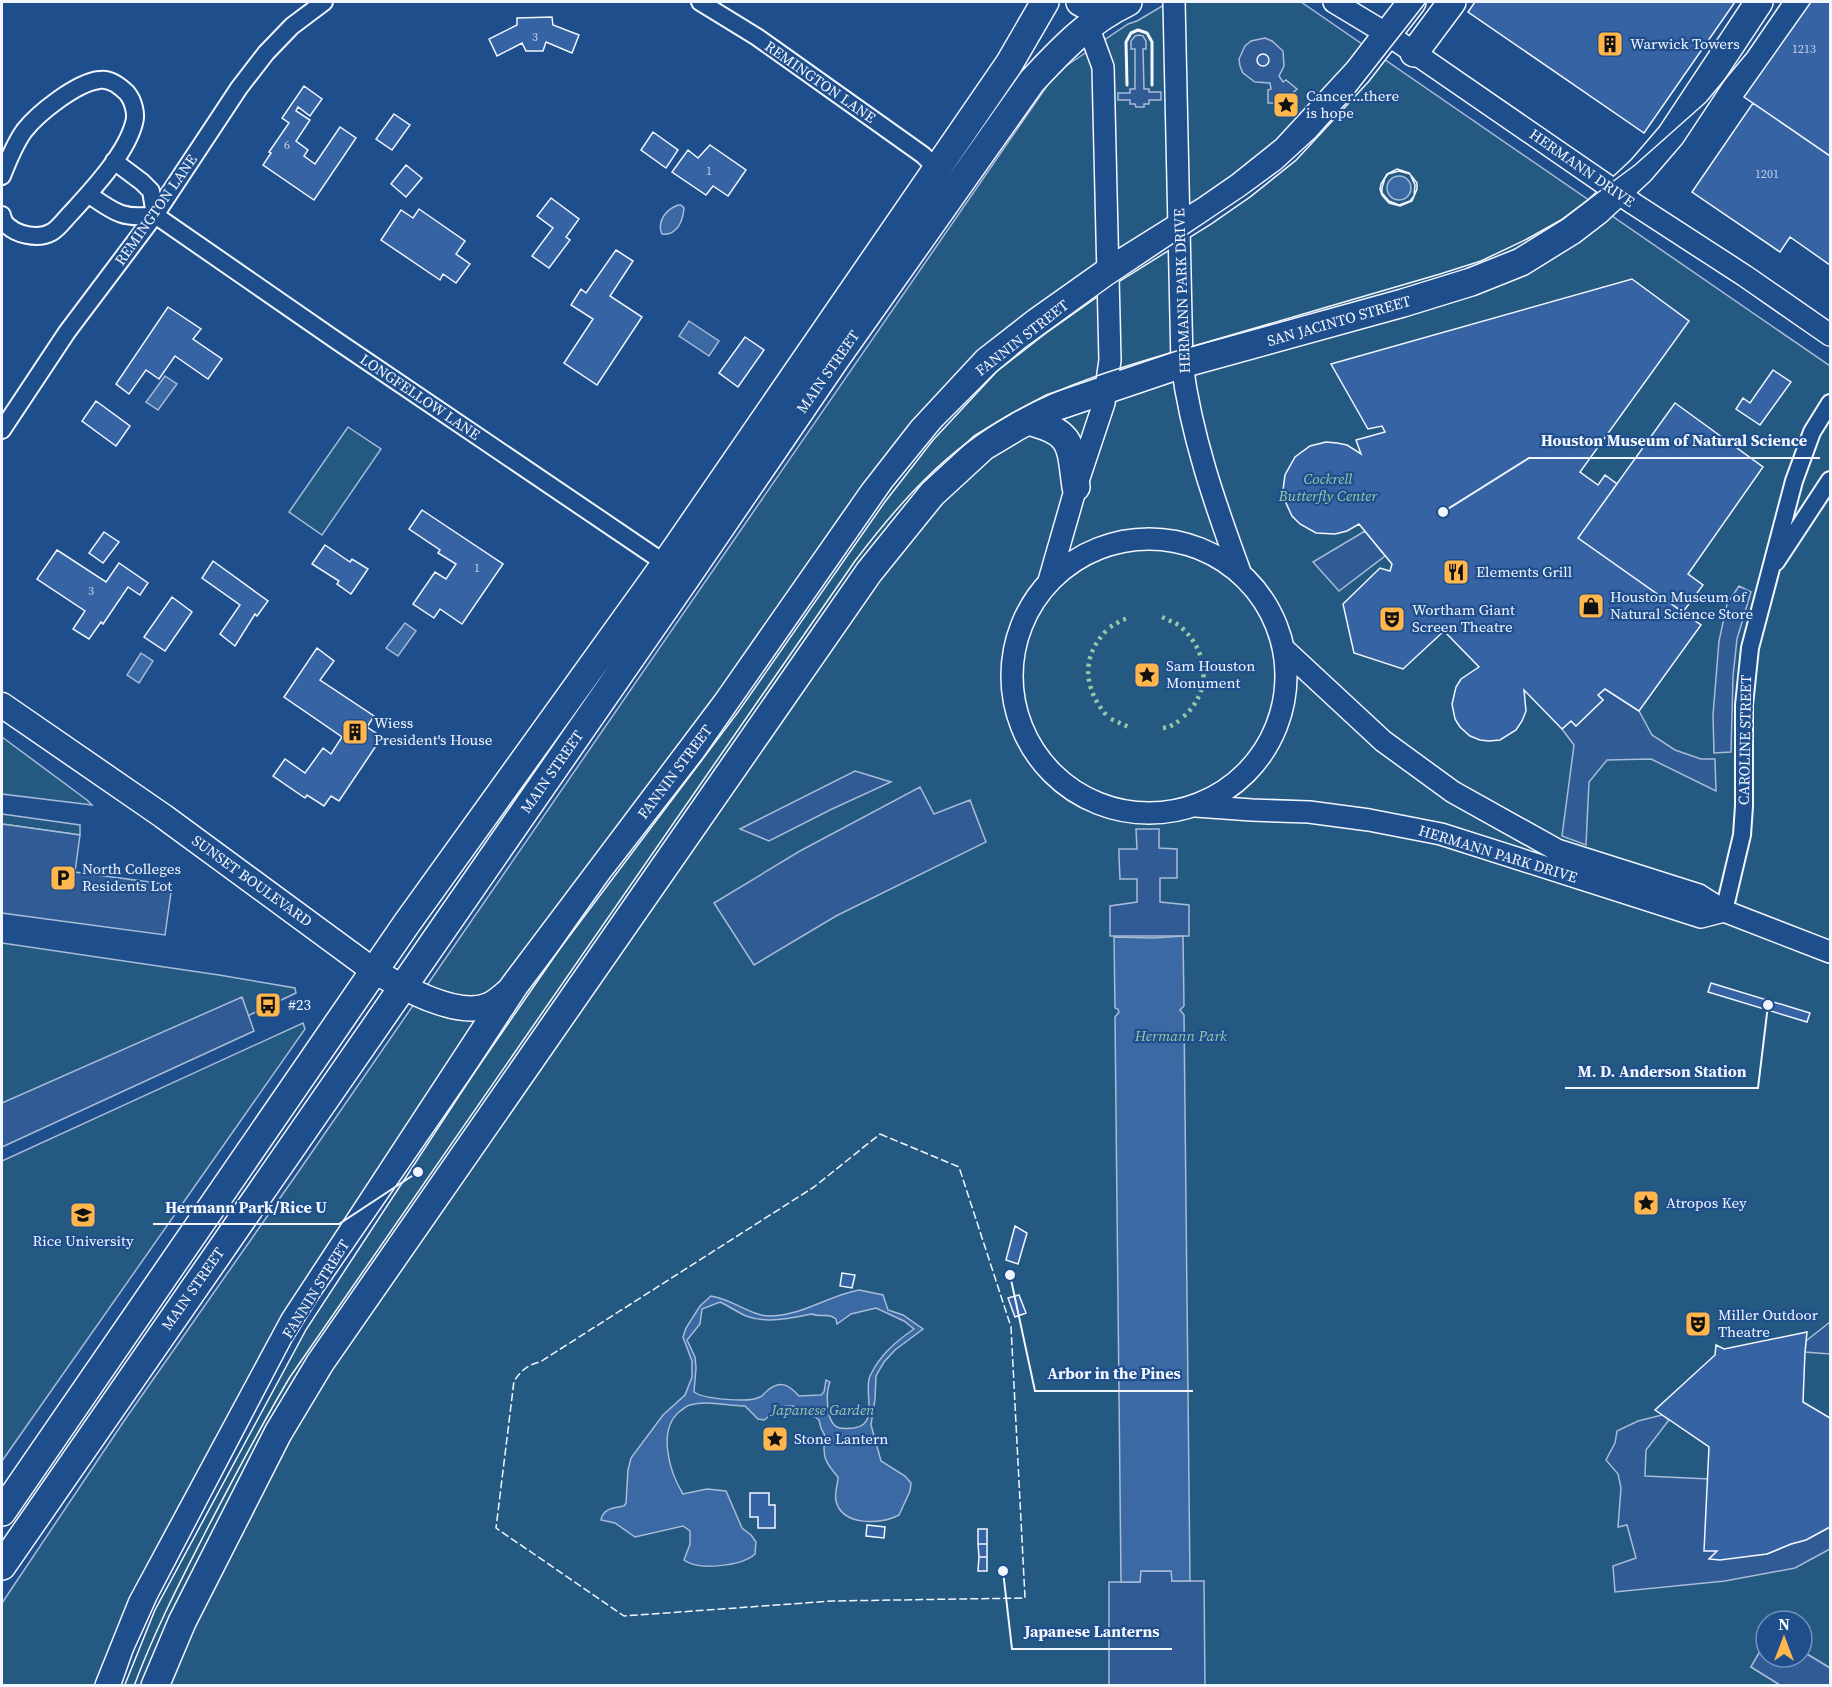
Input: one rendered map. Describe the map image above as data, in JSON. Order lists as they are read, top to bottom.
{
  "streets": {
    "main road": [
      "SAN JACINTO STREET",
      "FANNIN STREET",
      "MAIN STREET",
      "SUNSET BOULEVARD"
    ],
    "street": [
      "REMINGTON LANE",
      "HERMANN DRIVE",
      "HERMANN PARK DRIVE",
      "LONGFELLOW LANE",
      "CAROLINE STREET"
    ]
  },
  "crossings": [
    ["REMINGTON LANE", "MAIN STREET"],
    ["REMINGTON LANE", "LONGFELLOW LANE"],
    ["HERMANN DRIVE", "SAN JACINTO STREET"],
    ["HERMANN DRIVE", "FANNIN STREET"],
    ["HERMANN PARK DRIVE", "SAN JACINTO STREET"],
    ["HERMANN PARK DRIVE", "FANNIN STREET"],
    ["HERMANN PARK DRIVE", "CAROLINE STREET"],
    ["FANNIN STREET", "SUNSET BOULEVARD"],
    ["MAIN STREET", "LONGFELLOW LANE"],
    ["MAIN STREET", "SUNSET BOULEVARD"]
  ],
  "parks": ["Cockrell Butterfly Center", "Hermann Park", "Japanese Garden"],
  "places": {
    "building": ["Warwick Towers", "Wiess President's House"],
    "place": [
      "Cancer...there is hope",
      "Sam Houston Monument",
      "Atropos Key",
      "Stone Lantern"
    ],
    "other": [
      "Houston Museum of Natural Science",
      "M. D. Anderson Station",
      "Hermann Park/Rice U",
      "Arbor in the Pines",
      "Japanese Lanterns"
    ],
    "restaurant": ["Elements Grill"],
    "shop": ["Houston Museum of Natural Science Store"],
    "theatre": ["Wortham Giant Screen Theatre", "Miller Outdoor Theatre"],
    "parking": ["North Colleges Residents Lot"],
    "bus stop": ["#23"],
    "school or university": ["Rice University"]
  },
  "house_numbers": [
    "3",
    "1213",
    "6",
    "1",
    "1201",
    "1",
    "3"
  ],
  "north": "top"
}
